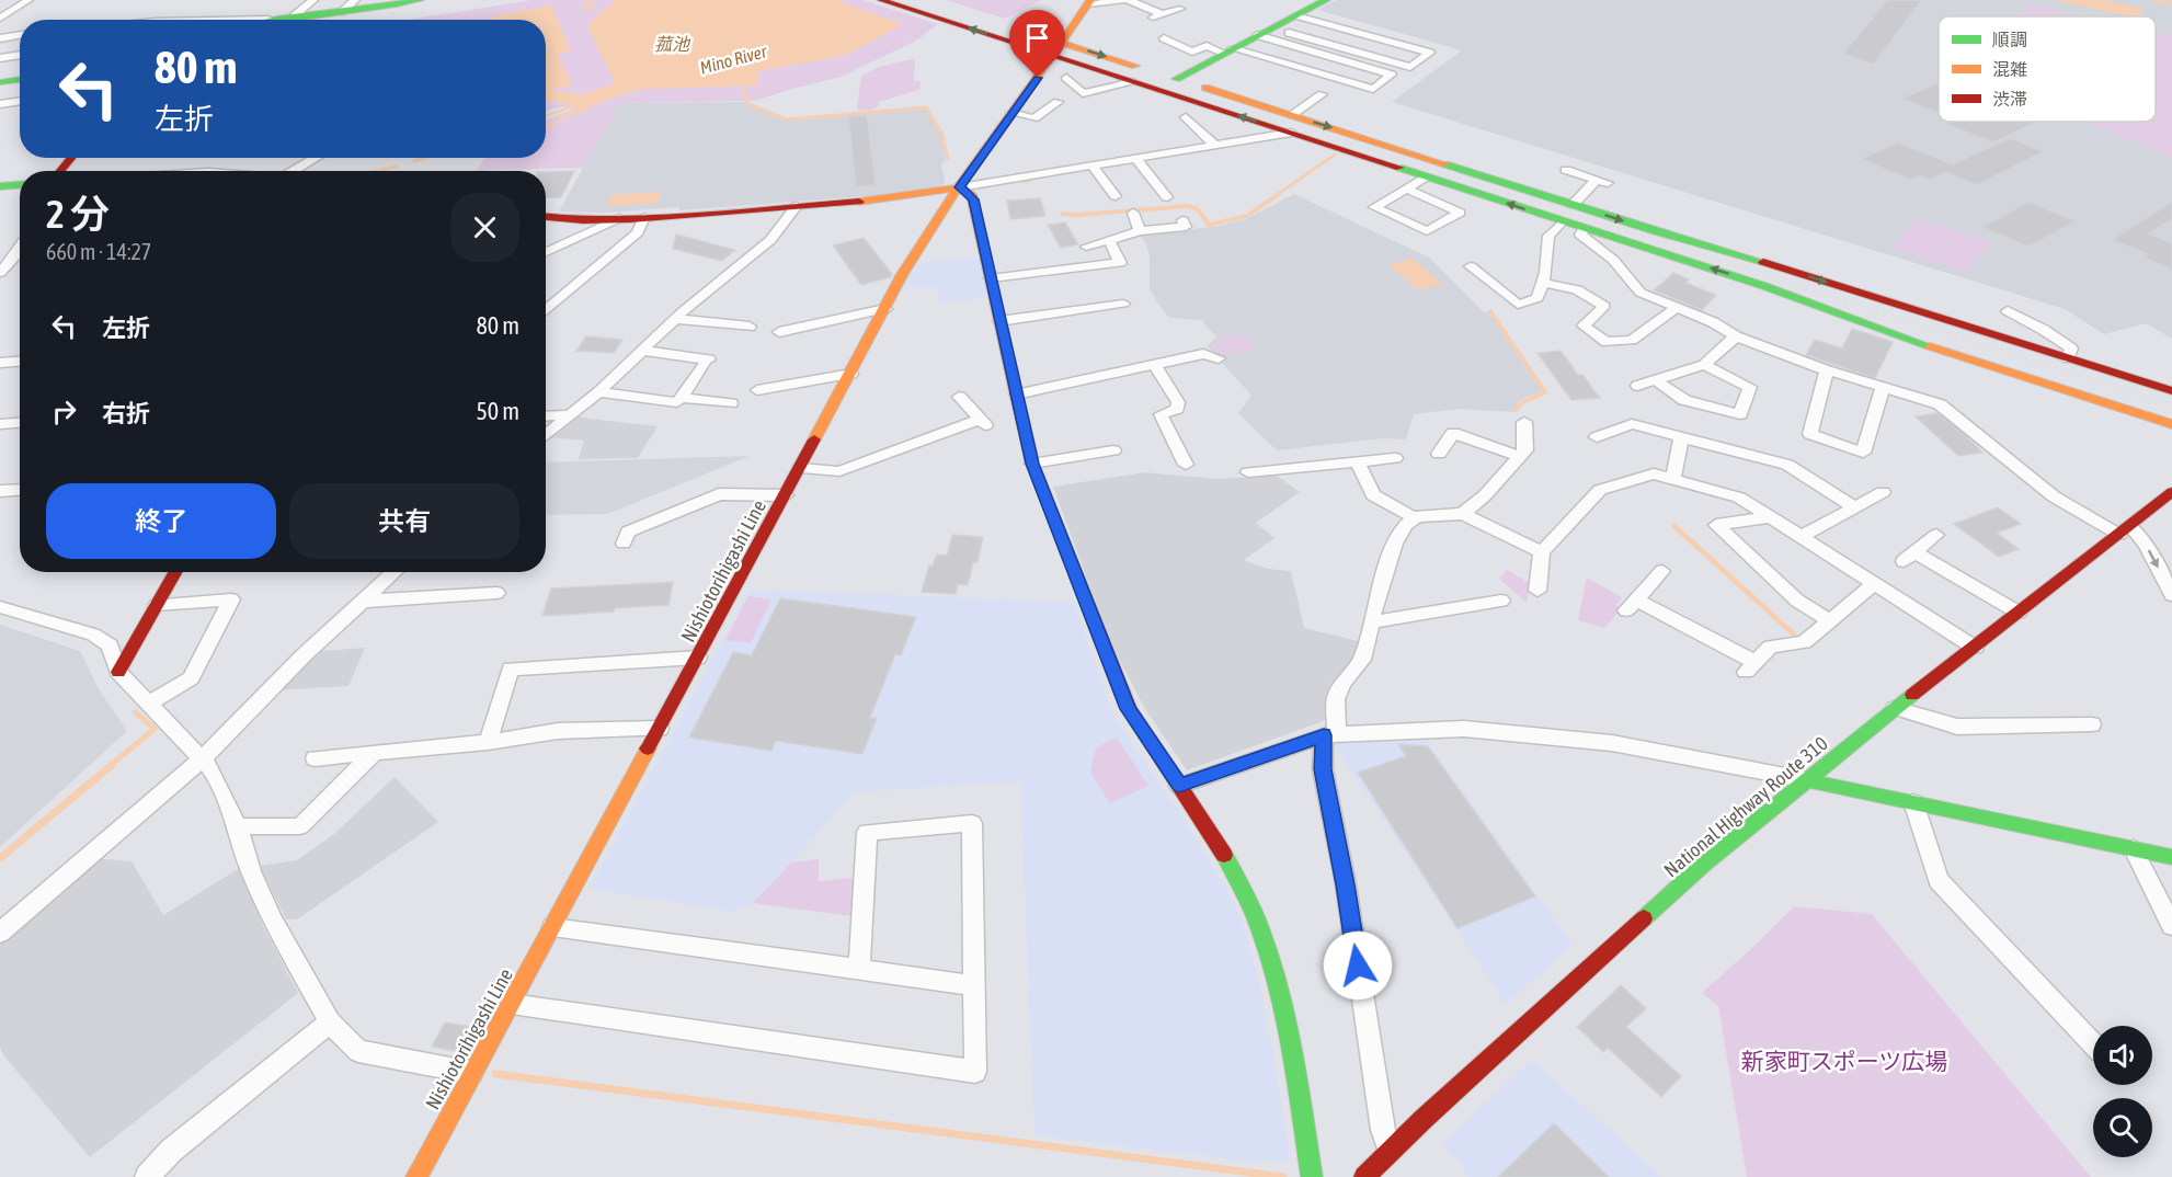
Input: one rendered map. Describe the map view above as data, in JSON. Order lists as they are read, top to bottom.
{
  "streets": {
    "main road": ["Nishiotorihigashi Line", "National Highway Route 310"]
  },
  "water": ["菰池", "Mino River"],
  "parks": ["新家町スポーツ広場"],
  "legend": ["順調", "混雑", "渋滞"],
  "page": {
    "turn": ["80 m", "左折"],
    "heading": ["2 分", "660 m · 14:27"],
    "list": [
      {
        "name": "左折",
        "value": "80 m"
      },
      {
        "name": "右折",
        "value": "50 m"
      }
    ],
    "buttons": ["終了", "共有"]
  }
}
